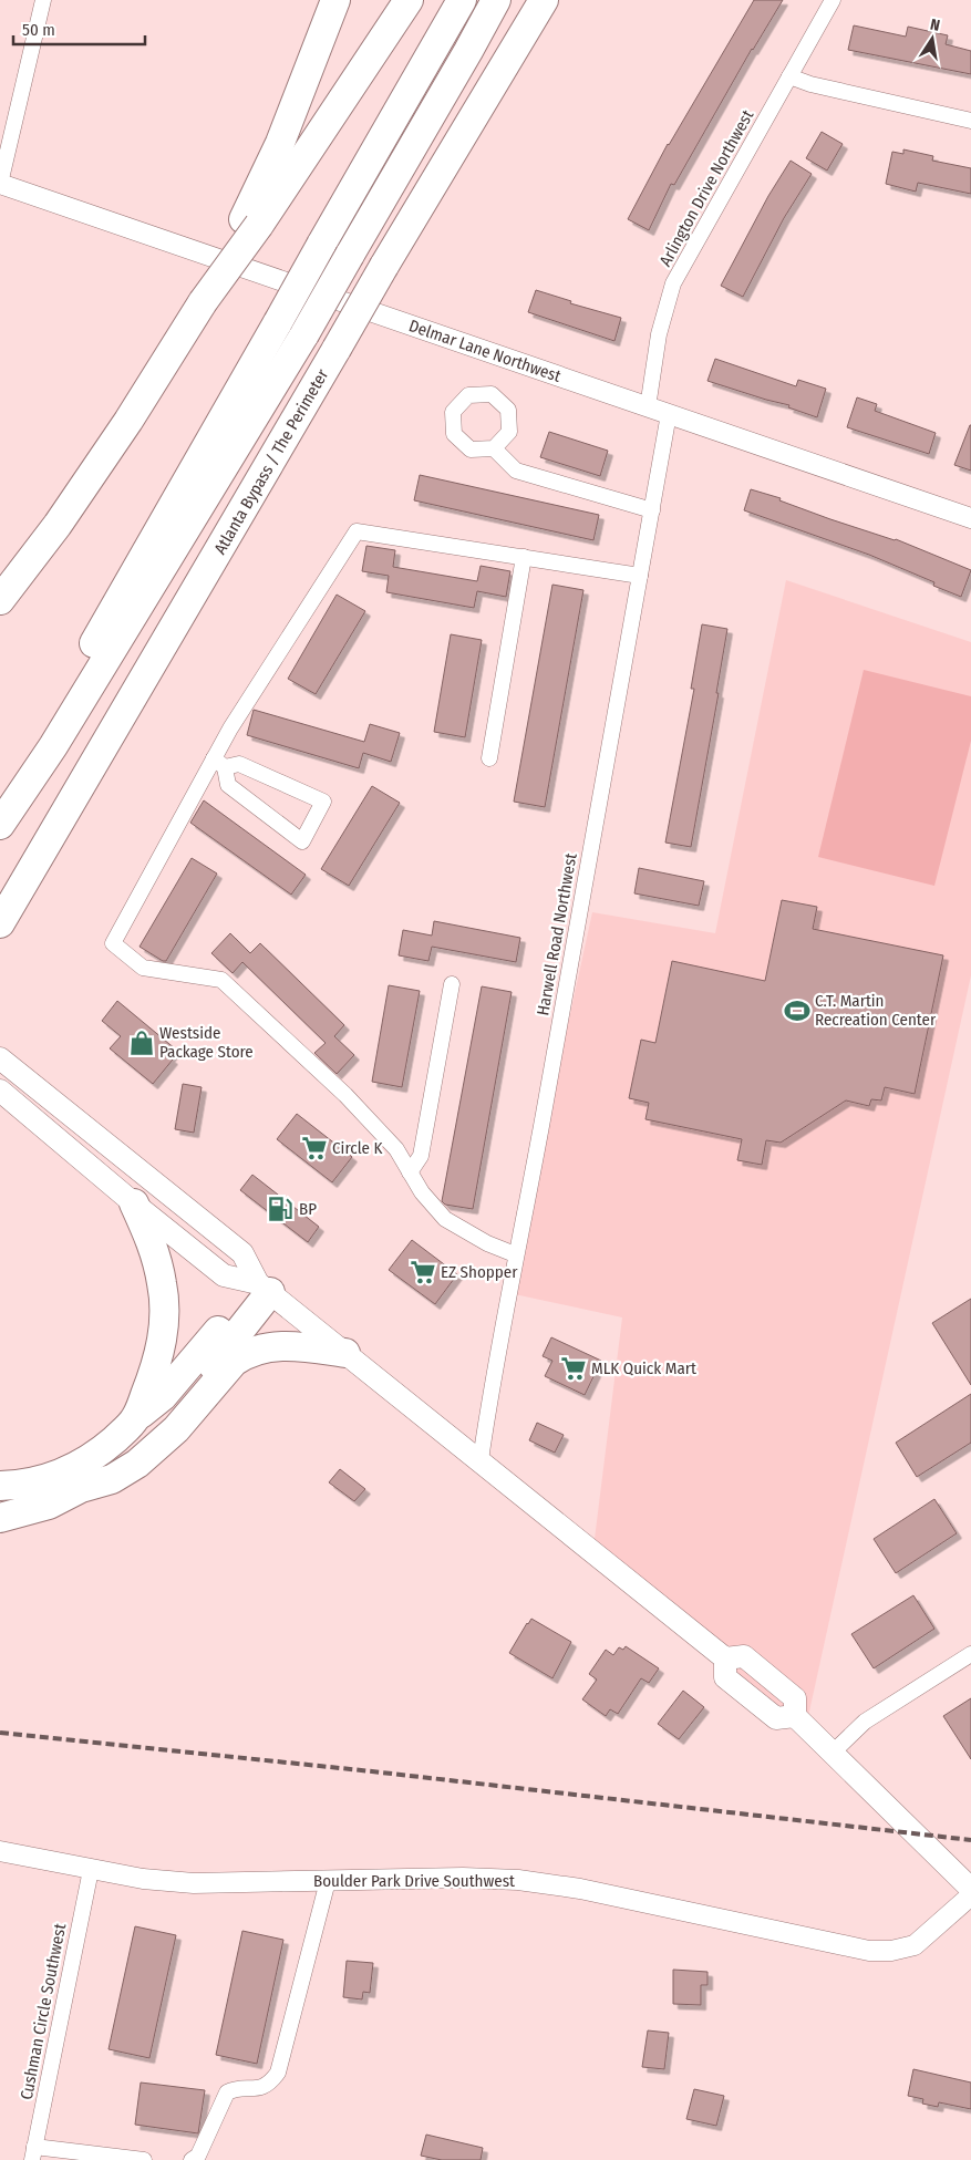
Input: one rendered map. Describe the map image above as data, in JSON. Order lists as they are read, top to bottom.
{
  "streets": {
    "highway": ["Atlanta Bypass / The Perimeter"],
    "street": [
      "Arlington Drive Northwest",
      "Delmar Lane Northwest",
      "Harwell Road Northwest",
      "Boulder Park Drive Southwest",
      "Cushman Circle Southwest"
    ]
  },
  "crossings": [
    ["Arlington Drive Northwest", "Delmar Lane Northwest"],
    ["Delmar Lane Northwest", "Harwell Road Northwest"],
    ["Boulder Park Drive Southwest", "Cushman Circle Southwest"]
  ],
  "places": {
    "sports": ["C.T. Martin Recreation Center"],
    "shop": ["Westside Package Store"],
    "supermarket": ["Circle K", "EZ Shopper", "MLK Quick Mart"],
    "fuel station": ["BP"]
  },
  "scale_bar": "50 m",
  "north": "top"
}
